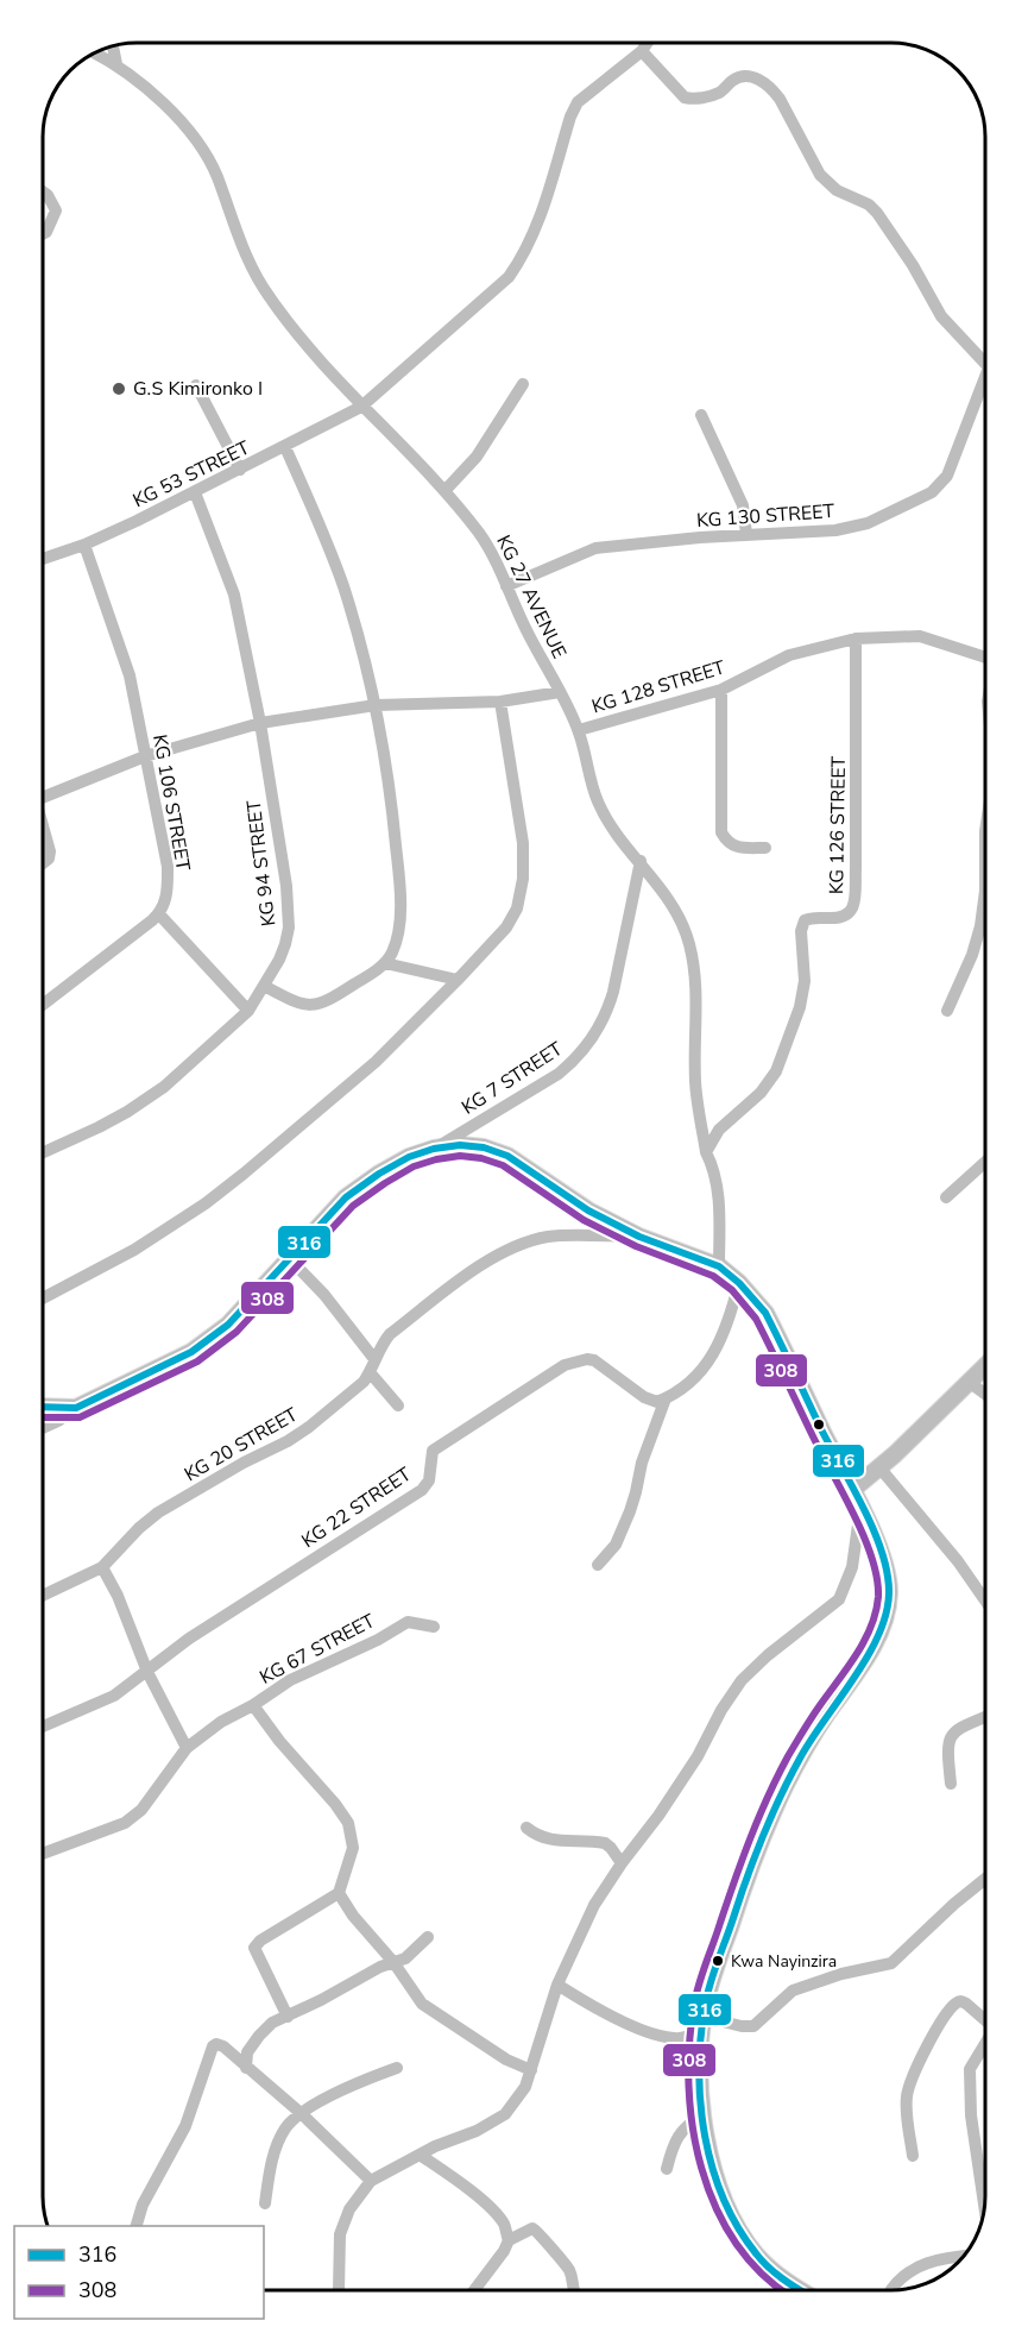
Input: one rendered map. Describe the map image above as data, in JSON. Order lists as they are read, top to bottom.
{
  "streets": {
    "street": [
      "KG 53 STREET",
      "KG 130 STREET",
      "KG 27 AVENUE",
      "KG 128 STREET",
      "KG 106 STREET",
      "KG 126 STREET",
      "KG 94 STREET",
      "KG 7 STREET",
      "KG 20 STREET",
      "KG 22 STREET",
      "KG 67 STREET"
    ]
  },
  "crossings": [
    ["KG 53 STREET", "KG 27 AVENUE"],
    ["KG 53 STREET", "KG 106 STREET"],
    ["KG 53 STREET", "KG 94 STREET"],
    ["KG 130 STREET", "KG 27 AVENUE"],
    ["KG 27 AVENUE", "KG 128 STREET"],
    ["KG 27 AVENUE", "KG 126 STREET"],
    ["KG 27 AVENUE", "KG 7 STREET"],
    ["KG 128 STREET", "KG 126 STREET"]
  ],
  "places": ["G.S Kimironko I", "Kwa Nayinzira"],
  "lines": ["transit line 316", "transit line 308"],
  "legend": ["316", "308"]
}
